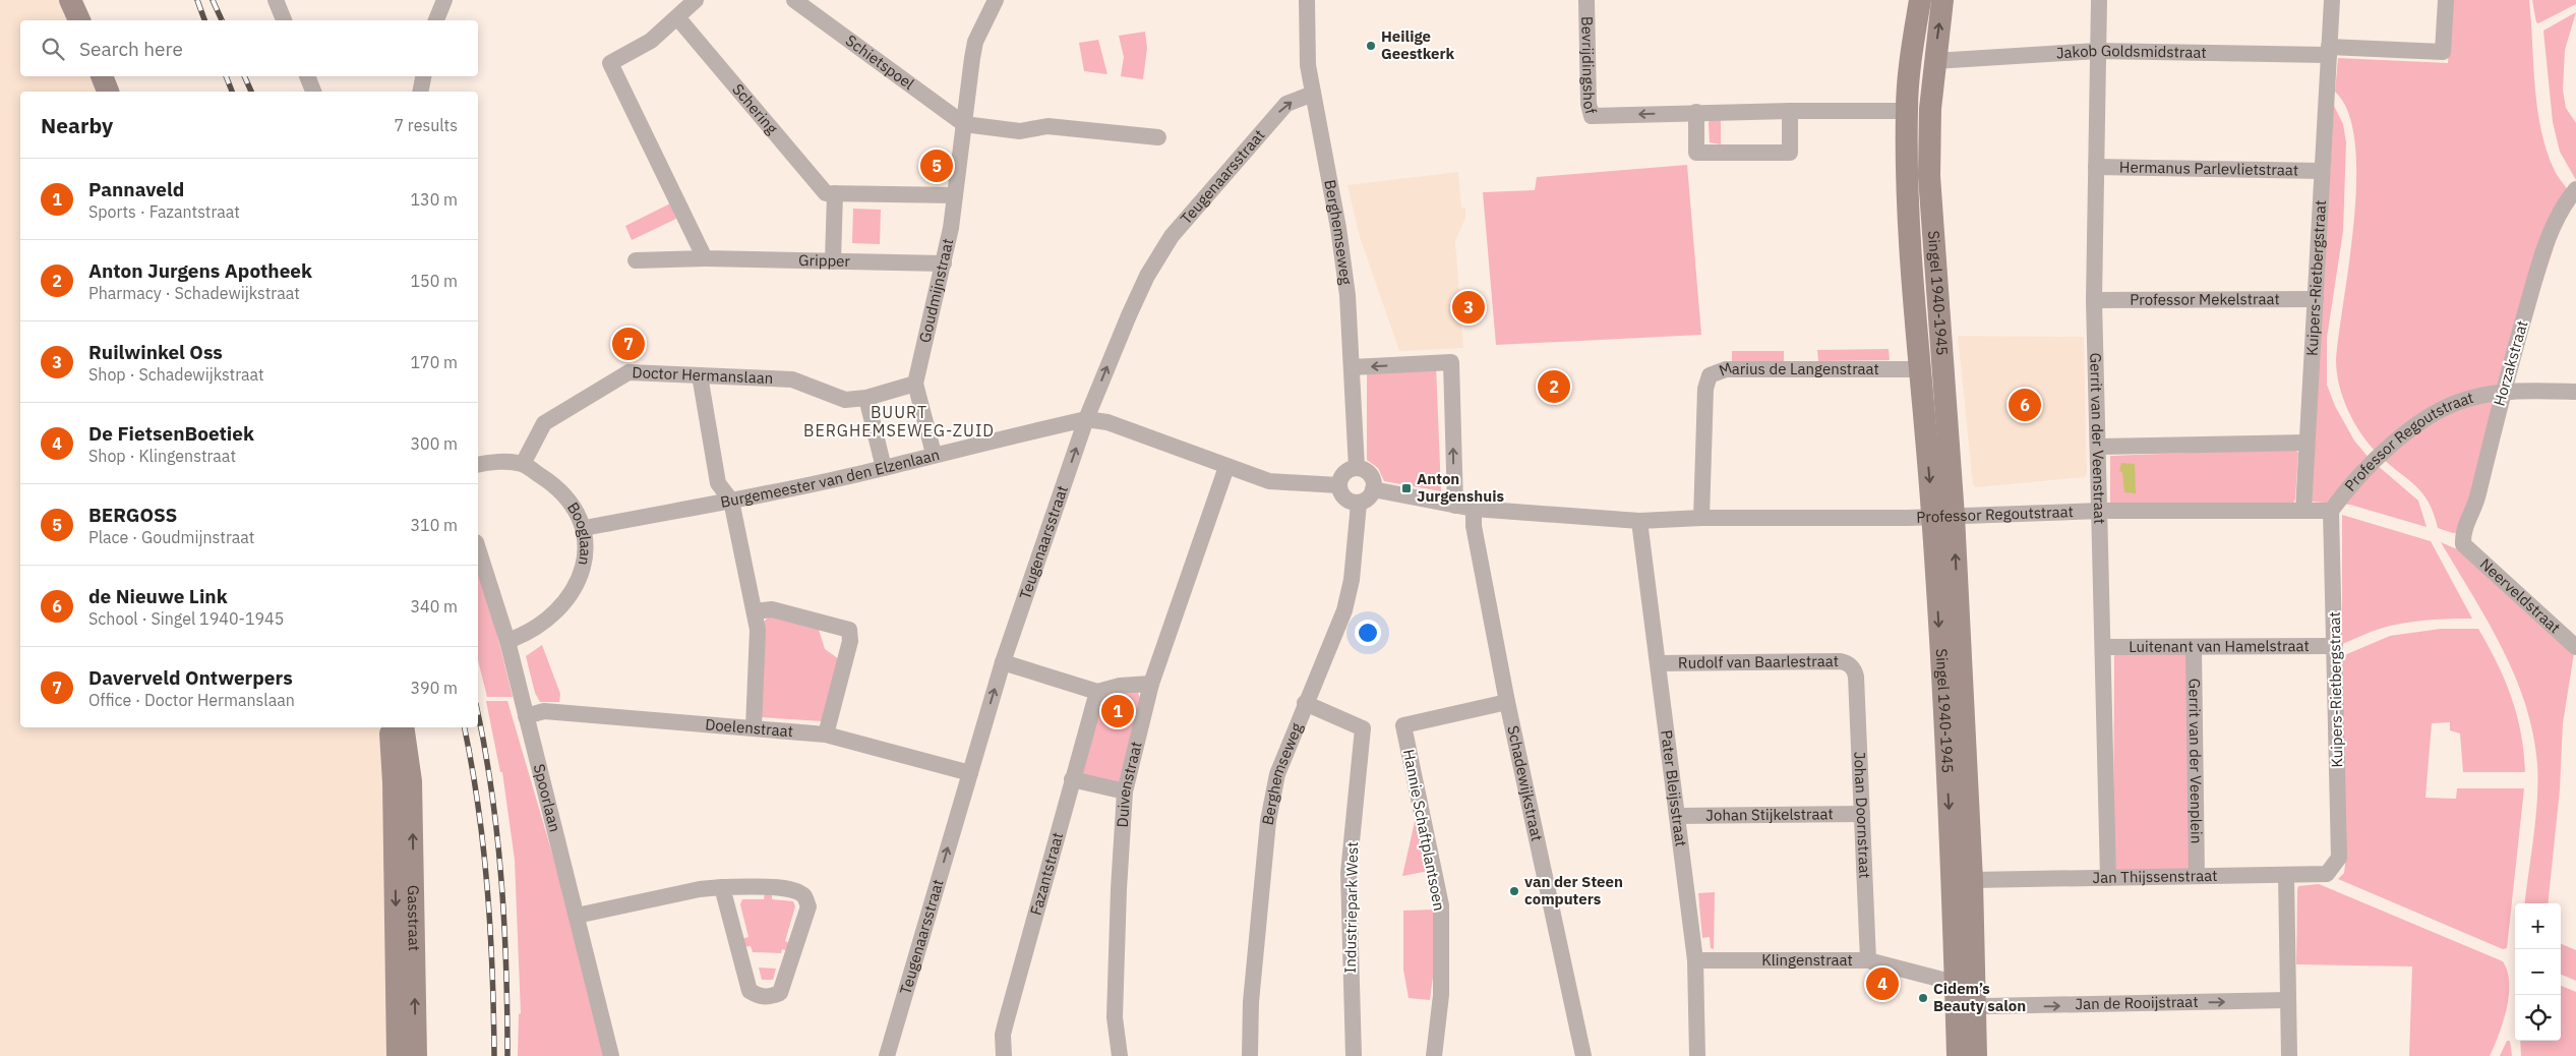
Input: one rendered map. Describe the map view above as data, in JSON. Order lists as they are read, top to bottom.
{
  "streets": {
    "main road": ["Singel 1940-1945", "Gasstraat"],
    "street": [
      "Jakob Goldsmidstraat",
      "Schietspoel",
      "Bevrijdingshof",
      "Schering",
      "Hermanus Parlevlietstraat",
      "Teugenaarsstraat",
      "Berghemseweg",
      "Gripper",
      "Kuipers-Rietbergstraat",
      "Goudmijnstraat",
      "Professor Mekelstraat",
      "Horzakstraat",
      "Marius de Langenstraat",
      "Doctor Hermanslaan",
      "Gerrit van der Veenstraat",
      "Professor Regoutstraat",
      "Burgemeester van den Elzenlaan",
      "Booglaan",
      "Neerveldstraat",
      "Luitenant van Hamelstraat",
      "Rudolf van Baarlestraat",
      "Doelenstraat",
      "Gerrit van der Veenplein",
      "Schadewijkstraat",
      "Duivenstraat",
      "Pater Bleijsstraat",
      "Spoorlaan",
      "Johan Stijkelstraat",
      "Johan Doornstraat",
      "Hannie Schaftplantsoen",
      "Fazantstraat",
      "Jan Thijssenstraat",
      "Industriepark West",
      "Klingenstraat",
      "Jan de Rooijstraat"
    ]
  },
  "crossings": [
    ["Jakob Goldsmidstraat", "Kuipers-Rietbergstraat"],
    ["Jakob Goldsmidstraat", "Singel 1940-1945"],
    ["Jakob Goldsmidstraat", "Gerrit van der Veenstraat"],
    ["Schietspoel", "Goudmijnstraat"],
    ["Bevrijdingshof", "Singel 1940-1945"],
    ["Hermanus Parlevlietstraat", "Kuipers-Rietbergstraat"],
    ["Hermanus Parlevlietstraat", "Gerrit van der Veenstraat"],
    ["Teugenaarsstraat", "Berghemseweg"],
    ["Teugenaarsstraat", "Burgemeester van den Elzenlaan"],
    ["Teugenaarsstraat", "Doelenstraat"],
    ["Berghemseweg", "Professor Regoutstraat"],
    ["Berghemseweg", "Burgemeester van den Elzenlaan"],
    ["Berghemseweg", "Industriepark West"],
    ["Gripper", "Goudmijnstraat"],
    ["Kuipers-Rietbergstraat", "Professor Mekelstraat"],
    ["Kuipers-Rietbergstraat", "Professor Regoutstraat"],
    ["Kuipers-Rietbergstraat", "Luitenant van Hamelstraat"],
    ["Kuipers-Rietbergstraat", "Jan Thijssenstraat"],
    ["Goudmijnstraat", "Doctor Hermanslaan"],
    ["Goudmijnstraat", "Burgemeester van den Elzenlaan"],
    ["Singel 1940-1945", "Marius de Langenstraat"],
    ["Singel 1940-1945", "Professor Regoutstraat"],
    ["Singel 1940-1945", "Jan Thijssenstraat"],
    ["Singel 1940-1945", "Klingenstraat"],
    ["Singel 1940-1945", "Jan de Rooijstraat"],
    ["Professor Mekelstraat", "Gerrit van der Veenstraat"],
    ["Horzakstraat", "Professor Regoutstraat"],
    ["Horzakstraat", "Neerveldstraat"],
    ["Marius de Langenstraat", "Professor Regoutstraat"],
    ["Doctor Hermanslaan", "Booglaan"],
    ["Gerrit van der Veenstraat", "Professor Regoutstraat"],
    ["Gerrit van der Veenstraat", "Luitenant van Hamelstraat"],
    ["Gerrit van der Veenstraat", "Jan Thijssenstraat"],
    ["Professor Regoutstraat", "Burgemeester van den Elzenlaan"],
    ["Professor Regoutstraat", "Schadewijkstraat"],
    ["Professor Regoutstraat", "Pater Bleijsstraat"],
    ["Burgemeester van den Elzenlaan", "Booglaan"],
    ["Burgemeester van den Elzenlaan", "Duivenstraat"],
    ["Booglaan", "Spoorlaan"],
    ["Luitenant van Hamelstraat", "Gerrit van der Veenplein"],
    ["Rudolf van Baarlestraat", "Pater Bleijsstraat"],
    ["Rudolf van Baarlestraat", "Johan Doornstraat"],
    ["Doelenstraat", "Spoorlaan"],
    ["Gerrit van der Veenplein", "Jan Thijssenstraat"],
    ["Schadewijkstraat", "Hannie Schaftplantsoen"],
    ["Pater Bleijsstraat", "Johan Stijkelstraat"],
    ["Pater Bleijsstraat", "Klingenstraat"],
    ["Johan Stijkelstraat", "Johan Doornstraat"],
    ["Johan Doornstraat", "Klingenstraat"]
  ],
  "one_way": ["Teugenaarsstraat", "Jan de Rooijstraat"],
  "districts": ["BUURT BERGHEMSEWEG-ZUID"],
  "places": {
    "other": ["Heilige Geestkerk", "van der Steen computers", "Cidem’s Beauty salon"],
    "transit": ["Anton Jurgenshuis"]
  },
  "page": {
    "search": "Search here",
    "heading": ["Nearby", "7 results"],
    "pins": [
      "5",
      "3",
      "7",
      "2",
      "6",
      "1",
      "4"
    ],
    "list": [
      {
        "mark": "1",
        "name": "Pannaveld",
        "note": "Sports · Fazantstraat",
        "value": "130 m"
      },
      {
        "mark": "2",
        "name": "Anton Jurgens Apotheek",
        "note": "Pharmacy · Schadewijkstraat",
        "value": "150 m"
      },
      {
        "mark": "3",
        "name": "Ruilwinkel Oss",
        "note": "Shop · Schadewijkstraat",
        "value": "170 m"
      },
      {
        "mark": "4",
        "name": "De FietsenBoetiek",
        "note": "Shop · Klingenstraat",
        "value": "300 m"
      },
      {
        "mark": "5",
        "name": "BERGOSS",
        "note": "Place · Goudmijnstraat",
        "value": "310 m"
      },
      {
        "mark": "6",
        "name": "de Nieuwe Link",
        "note": "School · Singel 1940-1945",
        "value": "340 m"
      },
      {
        "mark": "7",
        "name": "Daverveld Ontwerpers",
        "note": "Office · Doctor Hermanslaan",
        "value": "390 m"
      }
    ],
    "map_buttons": ["+", "−"]
  }
}
